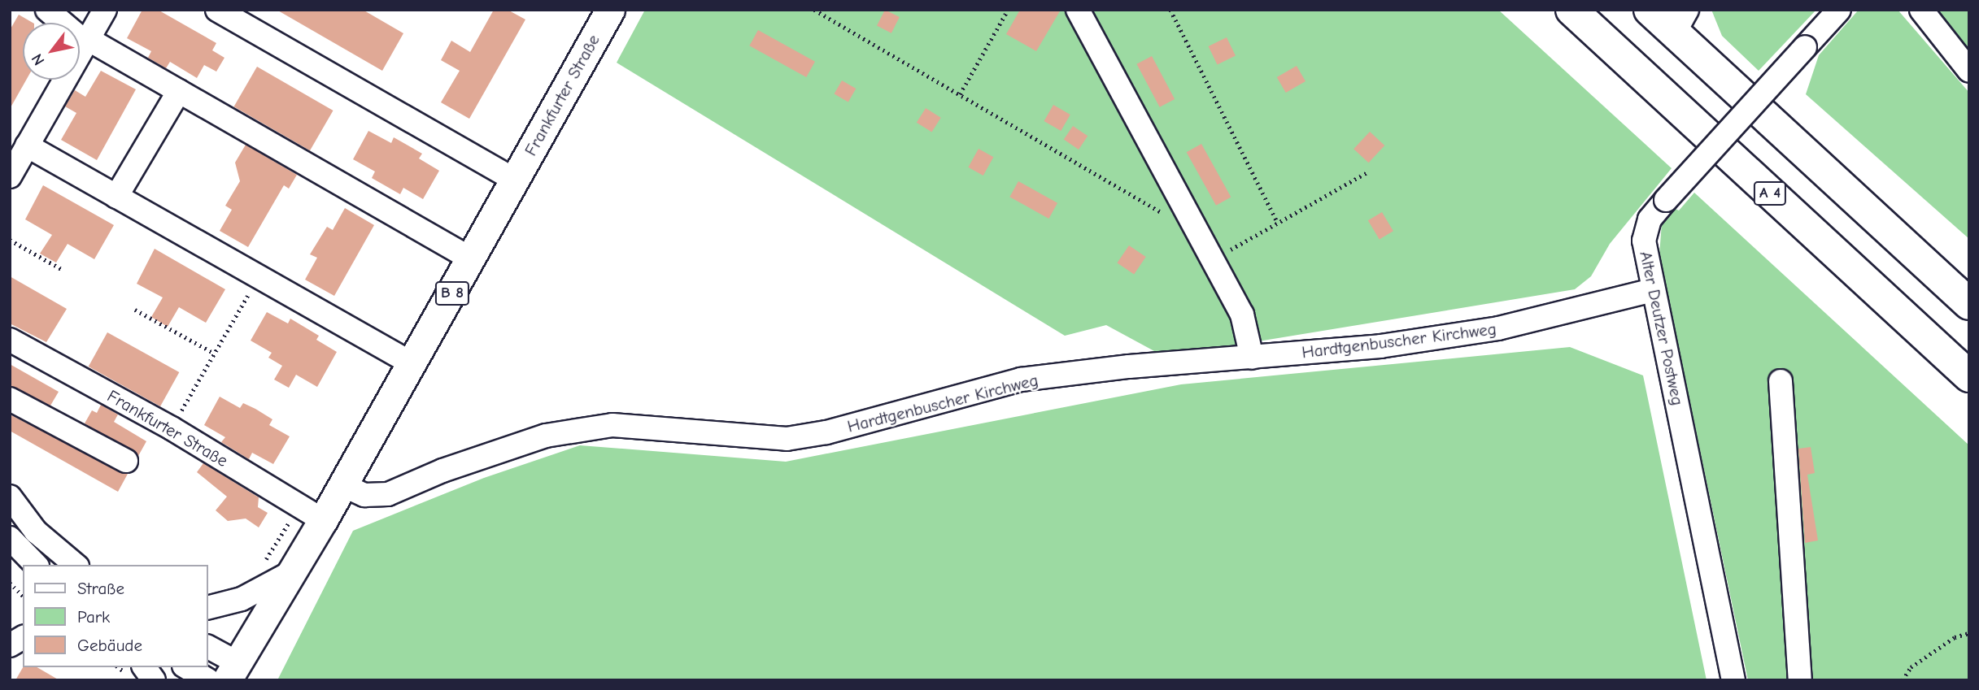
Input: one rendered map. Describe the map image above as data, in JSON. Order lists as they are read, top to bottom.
{
  "streets": {
    "highway": ["A 4"],
    "main road": ["Frankfurter Straße", "B 8"],
    "street": ["Alter Deutzer Postweg", "Hardtgenbuscher Kirchweg"]
  },
  "crossings": [
    ["Frankfurter Straße", "Hardtgenbuscher Kirchweg"],
    ["Alter Deutzer Postweg", "Hardtgenbuscher Kirchweg"]
  ],
  "legend": ["Straße", "Park", "Gebäude"],
  "north": "bottom left"
}
